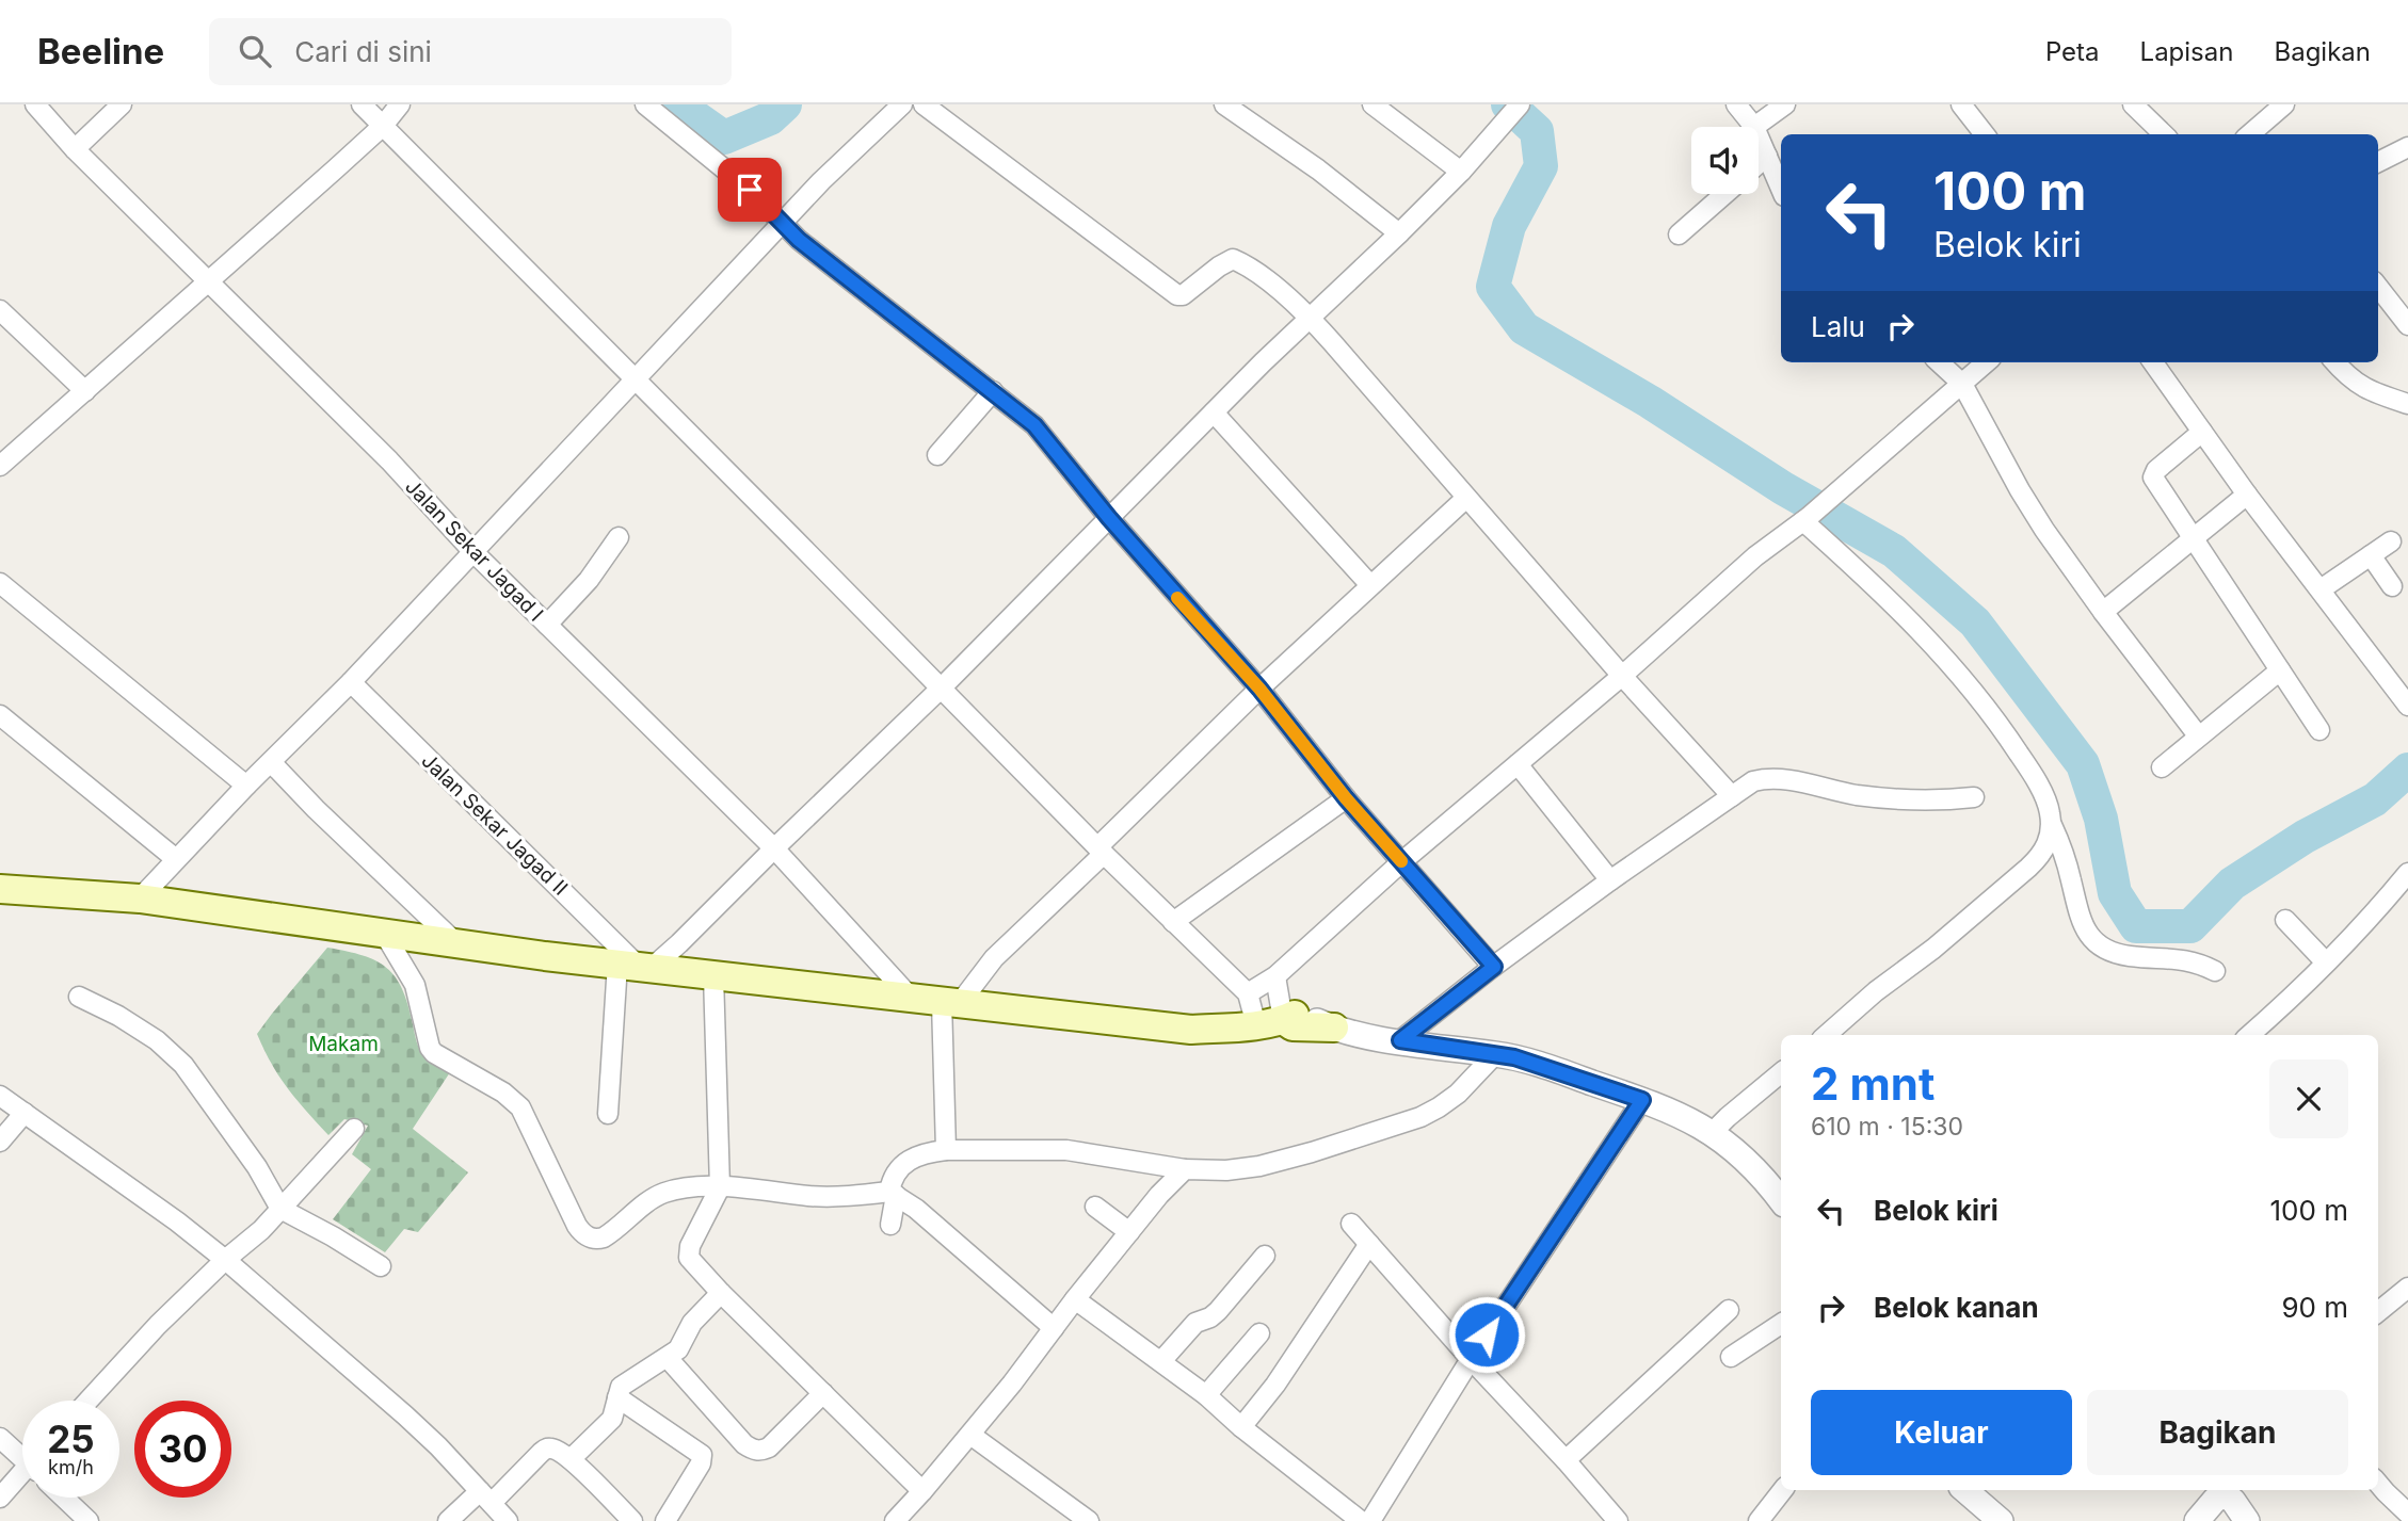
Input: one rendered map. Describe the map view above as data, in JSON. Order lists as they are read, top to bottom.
{
  "streets": {
    "street": ["Jalan Sekar Jagad I", "Jalan Sekar Jagad II"]
  },
  "parks": ["Makam"],
  "page": {
    "header": "Beeline",
    "search": "Cari di sini",
    "nav": ["Peta", "Lapisan", "Bagikan"],
    "turn": ["100 m", "Belok kiri"],
    "then": "Lalu",
    "heading": ["2 mnt", "610 m · 15:30"],
    "list": [
      {
        "name": "Belok kiri",
        "value": "100 m"
      },
      {
        "name": "Belok kanan",
        "value": "90 m"
      }
    ],
    "buttons": ["Keluar", "Bagikan"],
    "speed": "25 km/h",
    "limit": "30"
  }
}
